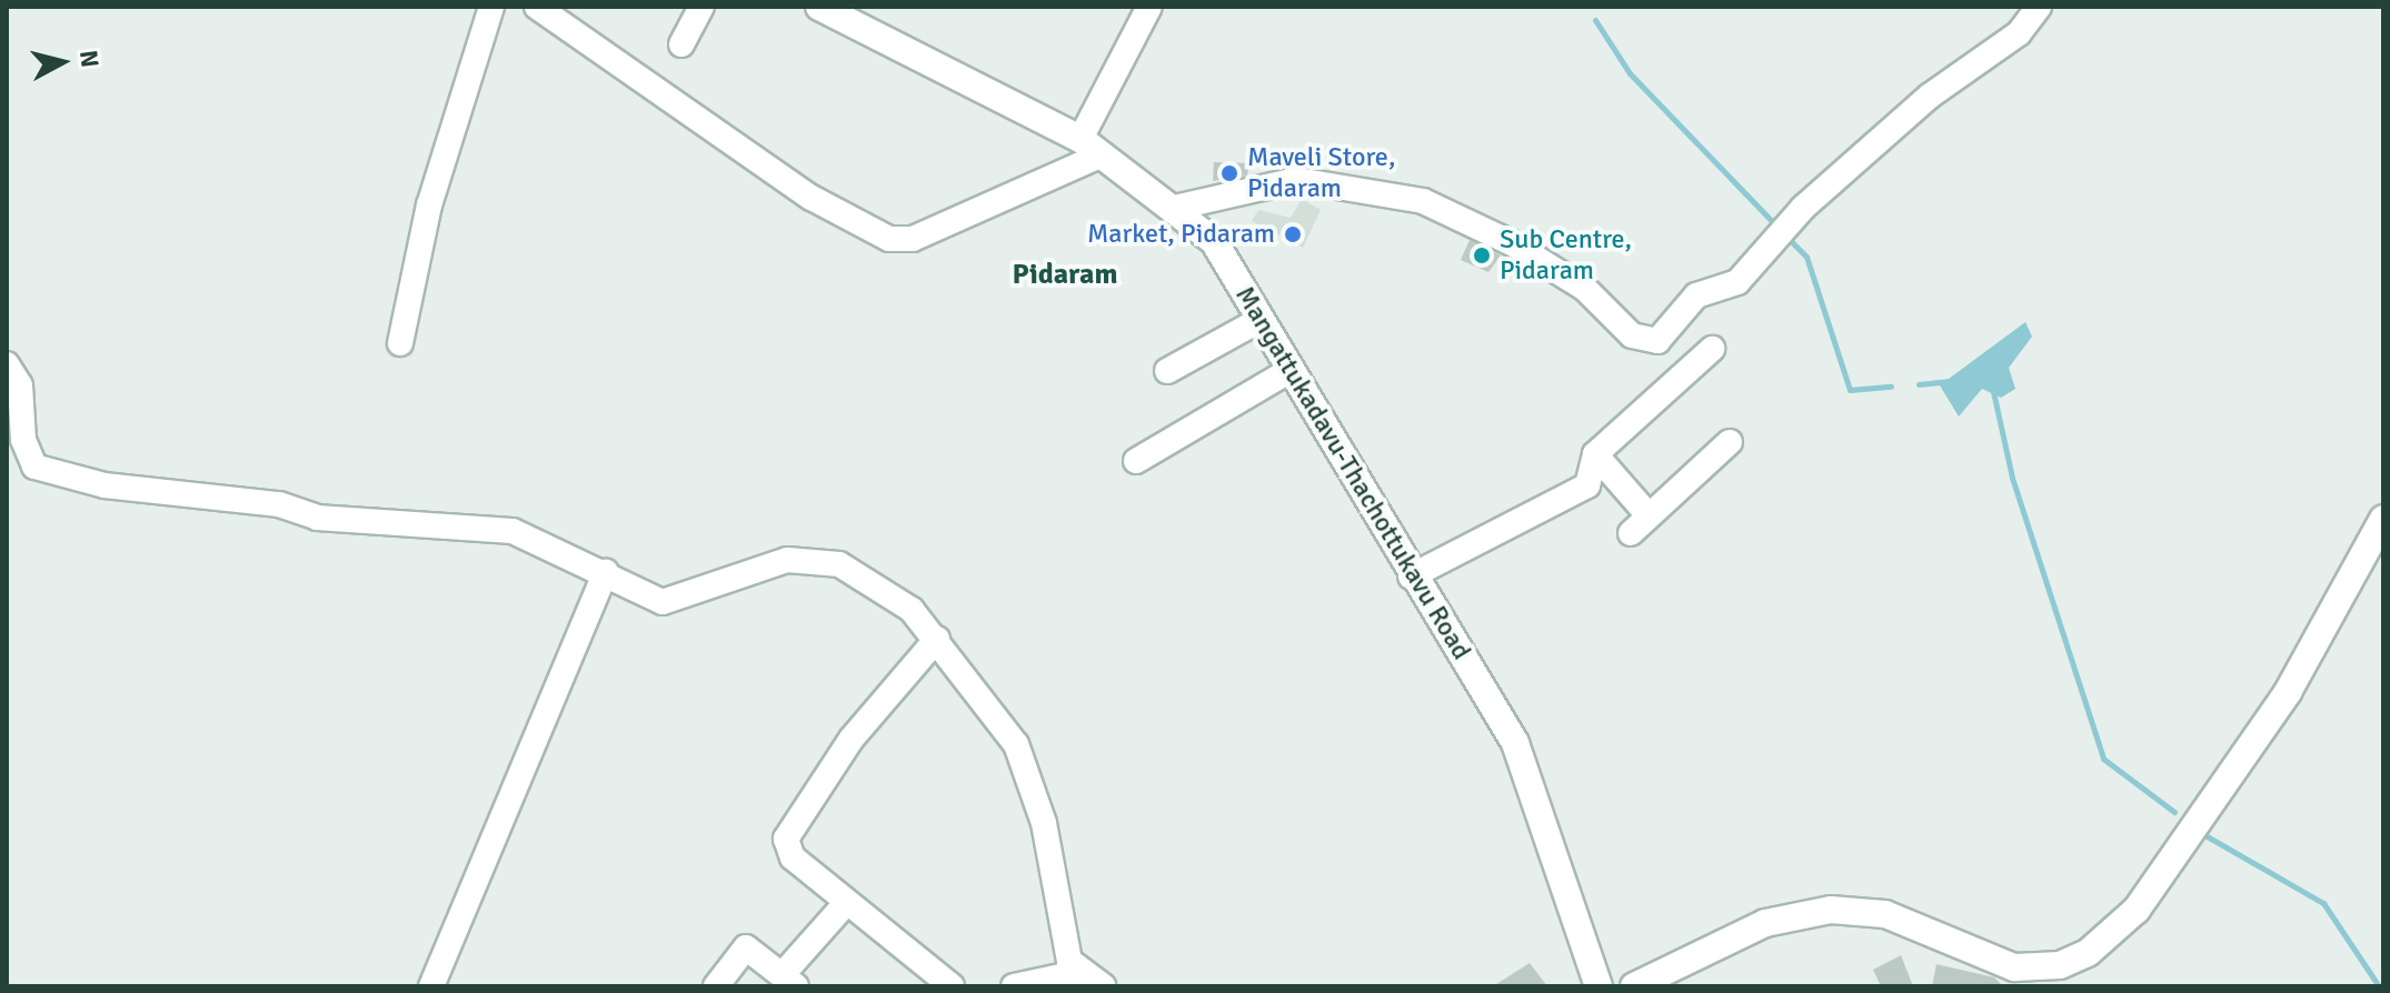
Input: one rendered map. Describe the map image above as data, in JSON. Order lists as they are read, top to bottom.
{
  "streets": {
    "main road": ["Mangattukadavu-Thachottukavu Road"]
  },
  "districts": ["Pidaram"],
  "places": ["Maveli Store, Pidaram", "Market, Pidaram", "Sub Centre, Pidaram"],
  "north": "right"
}
